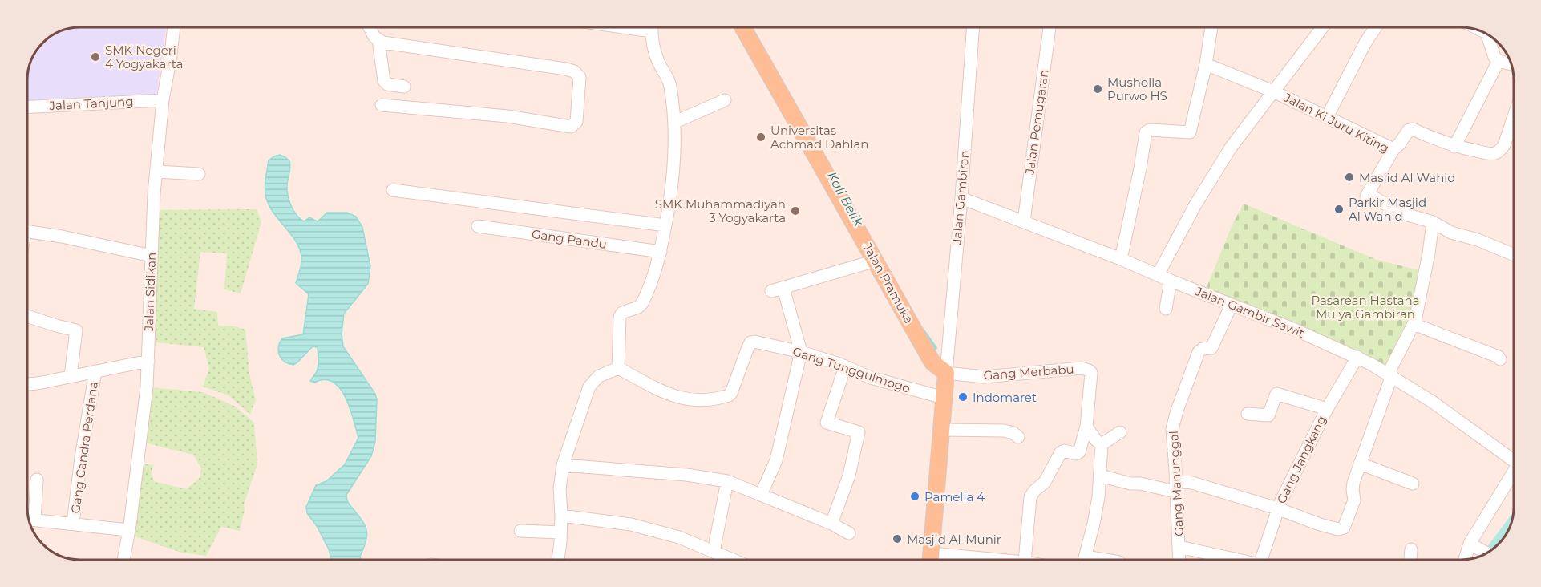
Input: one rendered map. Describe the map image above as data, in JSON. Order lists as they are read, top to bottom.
{
  "streets": {
    "main road": ["Jalan Pramuka"],
    "street": [
      "Jalan Tanjung",
      "Jalan Pemugaran",
      "Jalan Ki Juru Kiting",
      "Jalan Gambiran",
      "Gang Pandu",
      "Jalan Sidikan",
      "Jalan Gambir Sawit",
      "Gang Tunggulmogo",
      "Gang Merbabu",
      "Gang Candra Perdana",
      "Gang Jangkang",
      "Gang Manunggal"
    ]
  },
  "crossings": [
    ["Jalan Tanjung", "Jalan Sidikan"],
    ["Jalan Pemugaran", "Jalan Gambir Sawit"],
    ["Jalan Gambiran", "Jalan Pramuka"],
    ["Jalan Gambiran", "Jalan Gambir Sawit"],
    ["Jalan Gambiran", "Gang Merbabu"],
    ["Jalan Pramuka", "Gang Merbabu"],
    ["Jalan Gambir Sawit", "Gang Jangkang"],
    ["Jalan Gambir Sawit", "Gang Manunggal"]
  ],
  "water": ["Kali Belik"],
  "parks": ["Pasarean Hastana Mulya Gambiran"],
  "places": [
    "SMK Negeri 4 Yogyakarta",
    "Musholla Purwo HS",
    "Universitas Achmad Dahlan",
    "Masjid Al Wahid",
    "Parkir Masjid Al Wahid",
    "SMK Muhammadiyah 3 Yogyakarta",
    "Indomaret",
    "Pamella 4",
    "Masjid Al-Munir"
  ]
}
